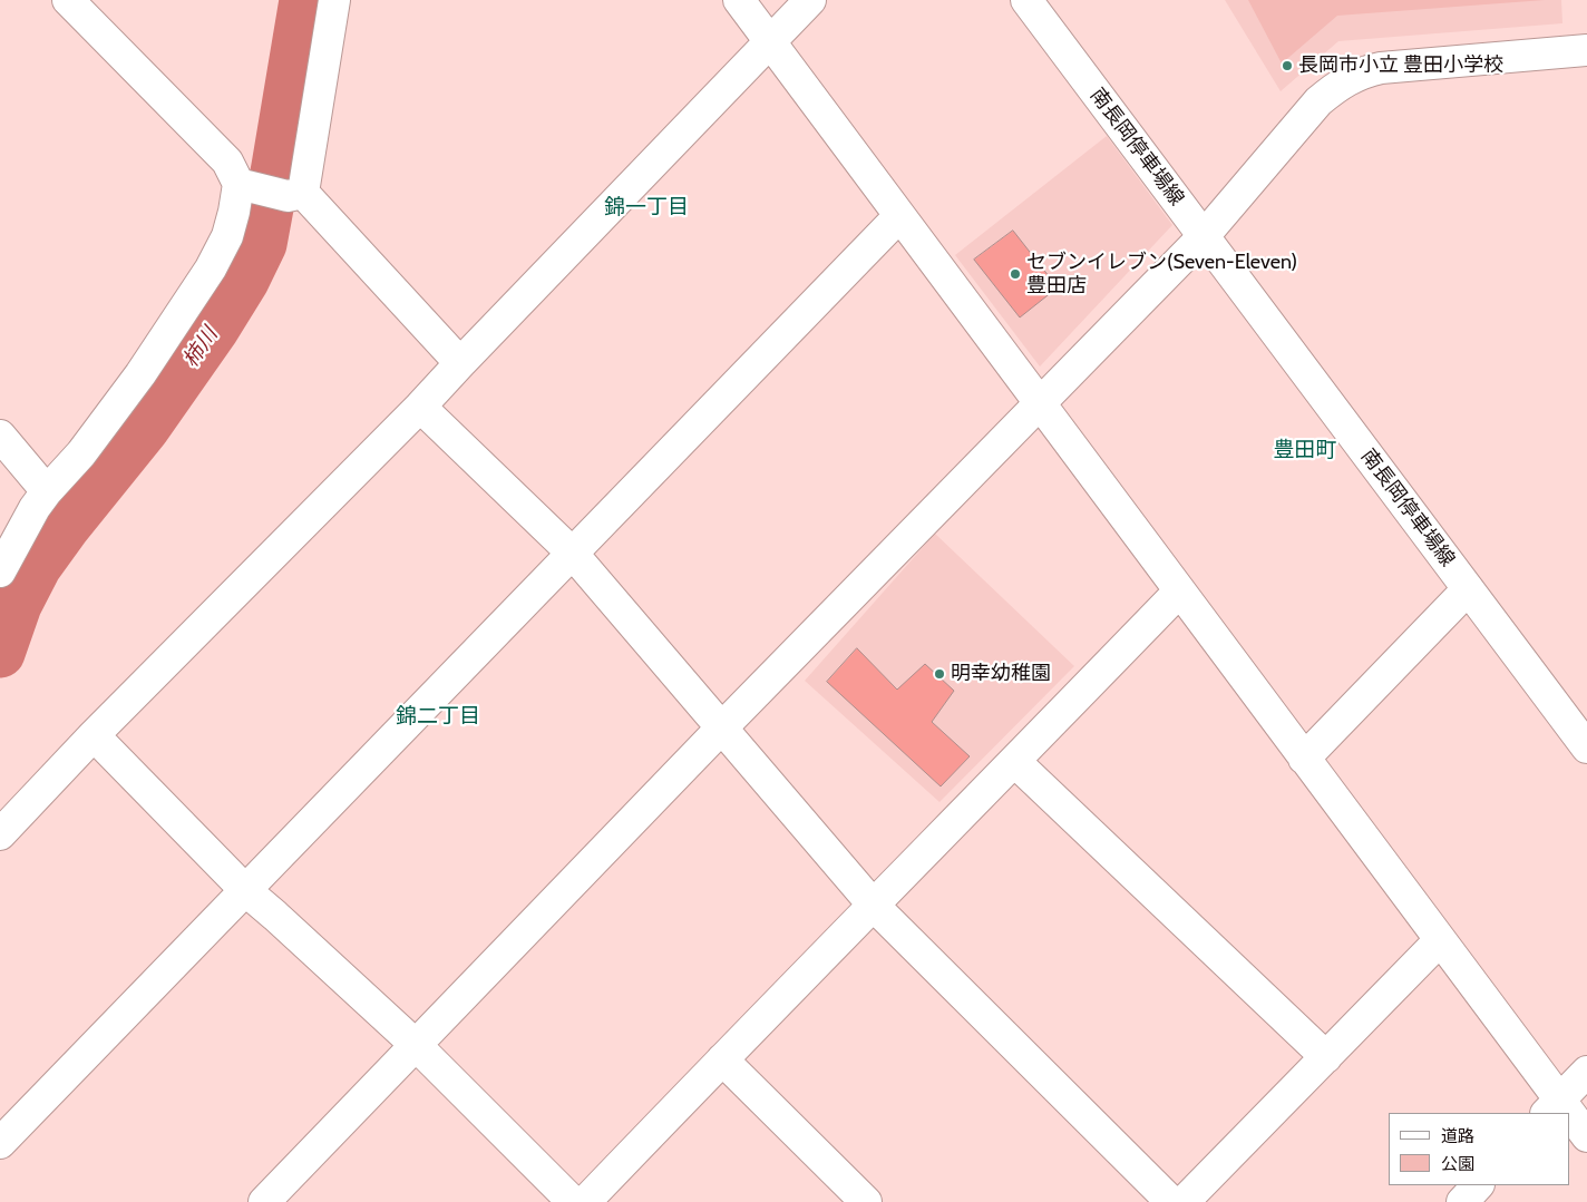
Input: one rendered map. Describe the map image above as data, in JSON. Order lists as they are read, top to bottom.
{
  "streets": {
    "street": ["南長岡停車場線"]
  },
  "districts": ["錦一丁目", "豊田町", "錦二丁目"],
  "water": ["柿川"],
  "places": ["長岡市小立 豊田小学校", "セブンイレブン(Seven-Eleven) 豊田店", "明幸幼稚園"],
  "legend": ["道路", "公園"]
}
